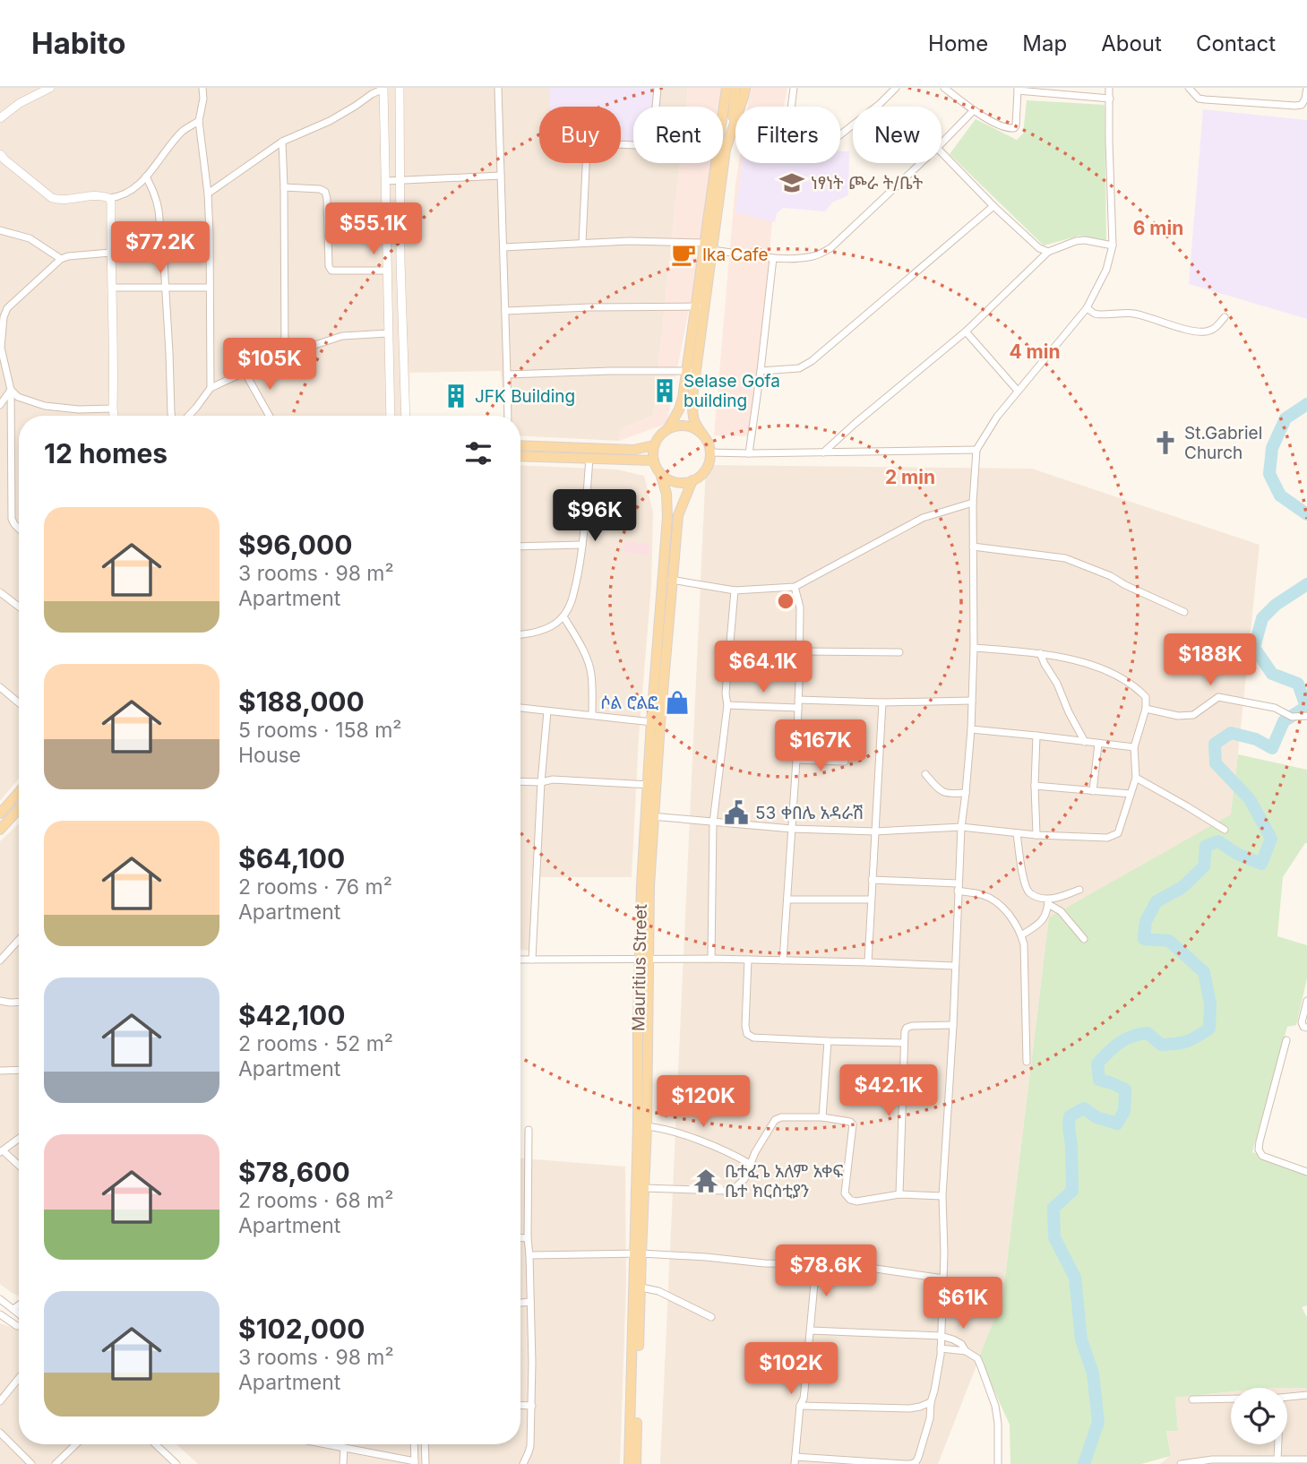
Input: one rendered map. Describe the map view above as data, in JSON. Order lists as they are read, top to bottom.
{
  "streets": {
    "main road": ["Mauritius Street"]
  },
  "places": {
    "school or university": ["ነፃነት ጮራ ት/ቤት"],
    "cafe": ["Ika Cafe"],
    "building": ["Selase Gofa building", "JFK Building"],
    "church": ["St.Gabriel Church"],
    "shop": ["ሶል ሮልፎ"],
    "public building": ["53 ቀበሌ አዳራሽ"],
    "temple": ["ቤተፈጌ አለም አቀፍ ቤተ ክርስቲያን"]
  },
  "page": {
    "header": "Habito",
    "nav": [
      "Home",
      "Map",
      "About",
      "Contact"
    ],
    "chip": [
      "Buy",
      "Rent",
      "Filters",
      "New"
    ],
    "price": [
      "$55.1K",
      "$77.2K",
      "$105K",
      "$96K",
      "$188K",
      "$64.1K",
      "$167K",
      "$42.1K",
      "$120K",
      "$78.6K",
      "$61K",
      "$102K"
    ],
    "heading": "12 homes",
    "list": [
      {
        "name": "$96,000",
        "note": "3 rooms · 98 m² · Apartment"
      },
      {
        "name": "$188,000",
        "note": "5 rooms · 158 m² · House"
      },
      {
        "name": "$64,100",
        "note": "2 rooms · 76 m² · Apartment"
      },
      {
        "name": "$42,100",
        "note": "2 rooms · 52 m² · Apartment"
      },
      {
        "name": "$78,600",
        "note": "2 rooms · 68 m² · Apartment"
      },
      {
        "name": "$102,000",
        "note": "3 rooms · 98 m² · Apartment"
      }
    ]
  },
  "rings": ["6 min", "4 min", "2 min"]
}
